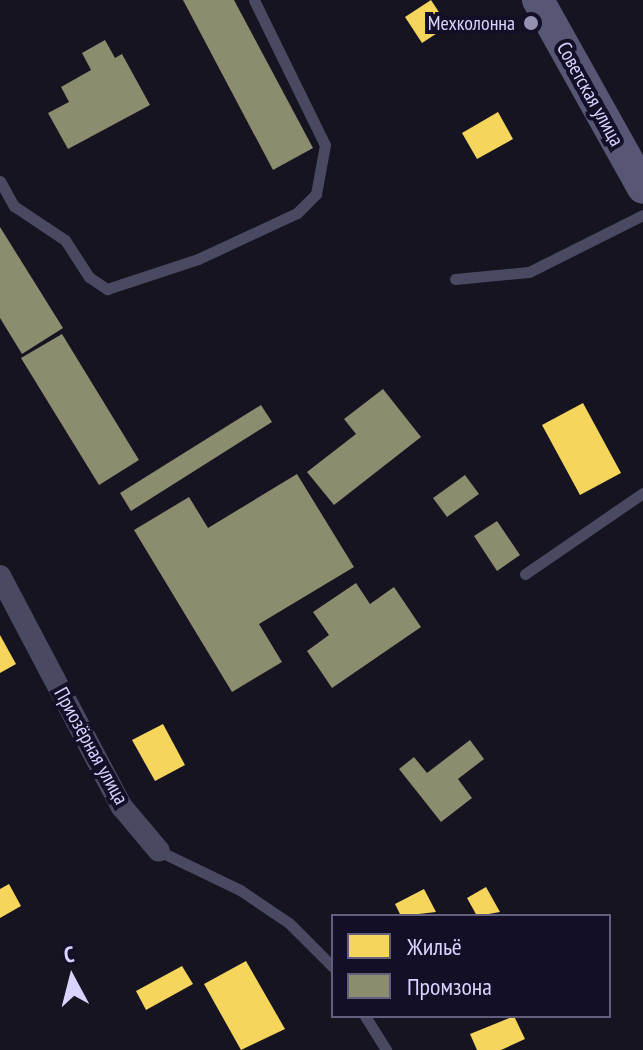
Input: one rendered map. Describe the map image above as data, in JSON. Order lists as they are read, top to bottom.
{
  "streets": {
    "main road": ["Советская улица"],
    "street": ["Приозёрная улица"]
  },
  "places": ["Мехколонна"],
  "legend": ["Жильё", "Промзона"],
  "north": "top"
}
